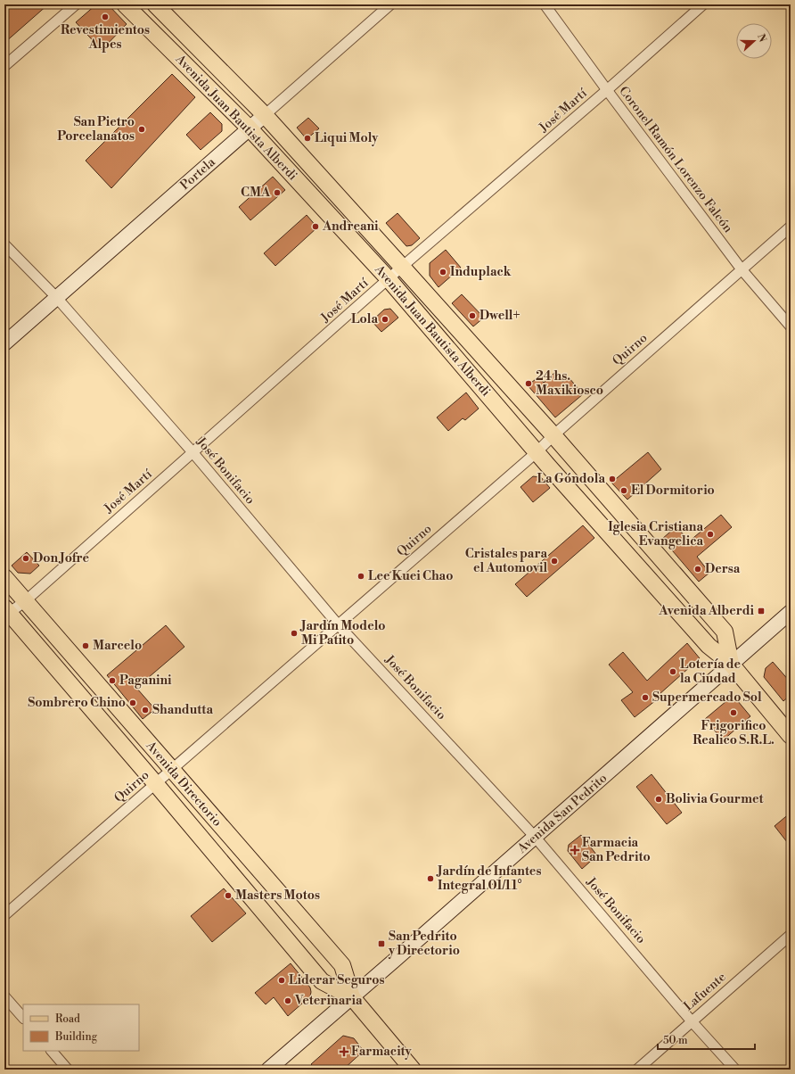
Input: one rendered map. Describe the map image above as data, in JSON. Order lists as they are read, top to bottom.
{
  "streets": {
    "main road": [
      "Avenida Juan Bautista Alberdi",
      "Portela",
      "Avenida Directorio",
      "Avenida San Pedrito"
    ],
    "street": [
      "José Martí",
      "Coronel Ramón Lorenzo Falcón",
      "Quirno",
      "José Bonifacio",
      "Lafuente"
    ]
  },
  "crossings": [
    ["José Martí", "Avenida Juan Bautista Alberdi"],
    ["José Martí", "Coronel Ramón Lorenzo Falcón"],
    ["José Martí", "José Bonifacio"],
    ["José Martí", "Avenida Directorio"],
    ["Avenida Juan Bautista Alberdi", "Portela"],
    ["Avenida Juan Bautista Alberdi", "Quirno"],
    ["Avenida Juan Bautista Alberdi", "Avenida San Pedrito"],
    ["Coronel Ramón Lorenzo Falcón", "Quirno"],
    ["Portela", "José Bonifacio"],
    ["Quirno", "José Bonifacio"],
    ["Quirno", "Avenida Directorio"],
    ["José Bonifacio", "Avenida San Pedrito"],
    ["José Bonifacio", "Lafuente"],
    ["Avenida Directorio", "Avenida San Pedrito"]
  ],
  "places": {
    "other": [
      "Revestimientos Alpes",
      "San Pietro Porcelanatos",
      "Liqui Moly",
      "CMA",
      "Andreani",
      "Induplack",
      "Dwell+",
      "Lola",
      "24 hs. Maxikiosco",
      "La Góndola",
      "El Dormitorio",
      "Iglesia Cristiana Evangelica",
      "Don Jofre",
      "Cristales para el Automovil",
      "Dersa",
      "Lee Kuei Chao",
      "Jardín Modelo Mi Patito",
      "Marcelo",
      "Lotería de la Ciudad",
      "Paganini",
      "Supermercado Sol",
      "Sombrero Chino",
      "Shandutta",
      "Frigorifico Realico S.R.L.",
      "Bolivia Gourmet",
      "Jardín de Infantes Integral 01/11°",
      "Masters Motos",
      "Liderar Seguros",
      "Veterinaria"
    ],
    "transit": ["Avenida Alberdi", "San Pedrito y Directorio"],
    "health": ["Farmacia San Pedrito", "Farmacity"]
  },
  "legend": ["Road", "Building"],
  "scale_bar": "50 m",
  "north": "right"
}
